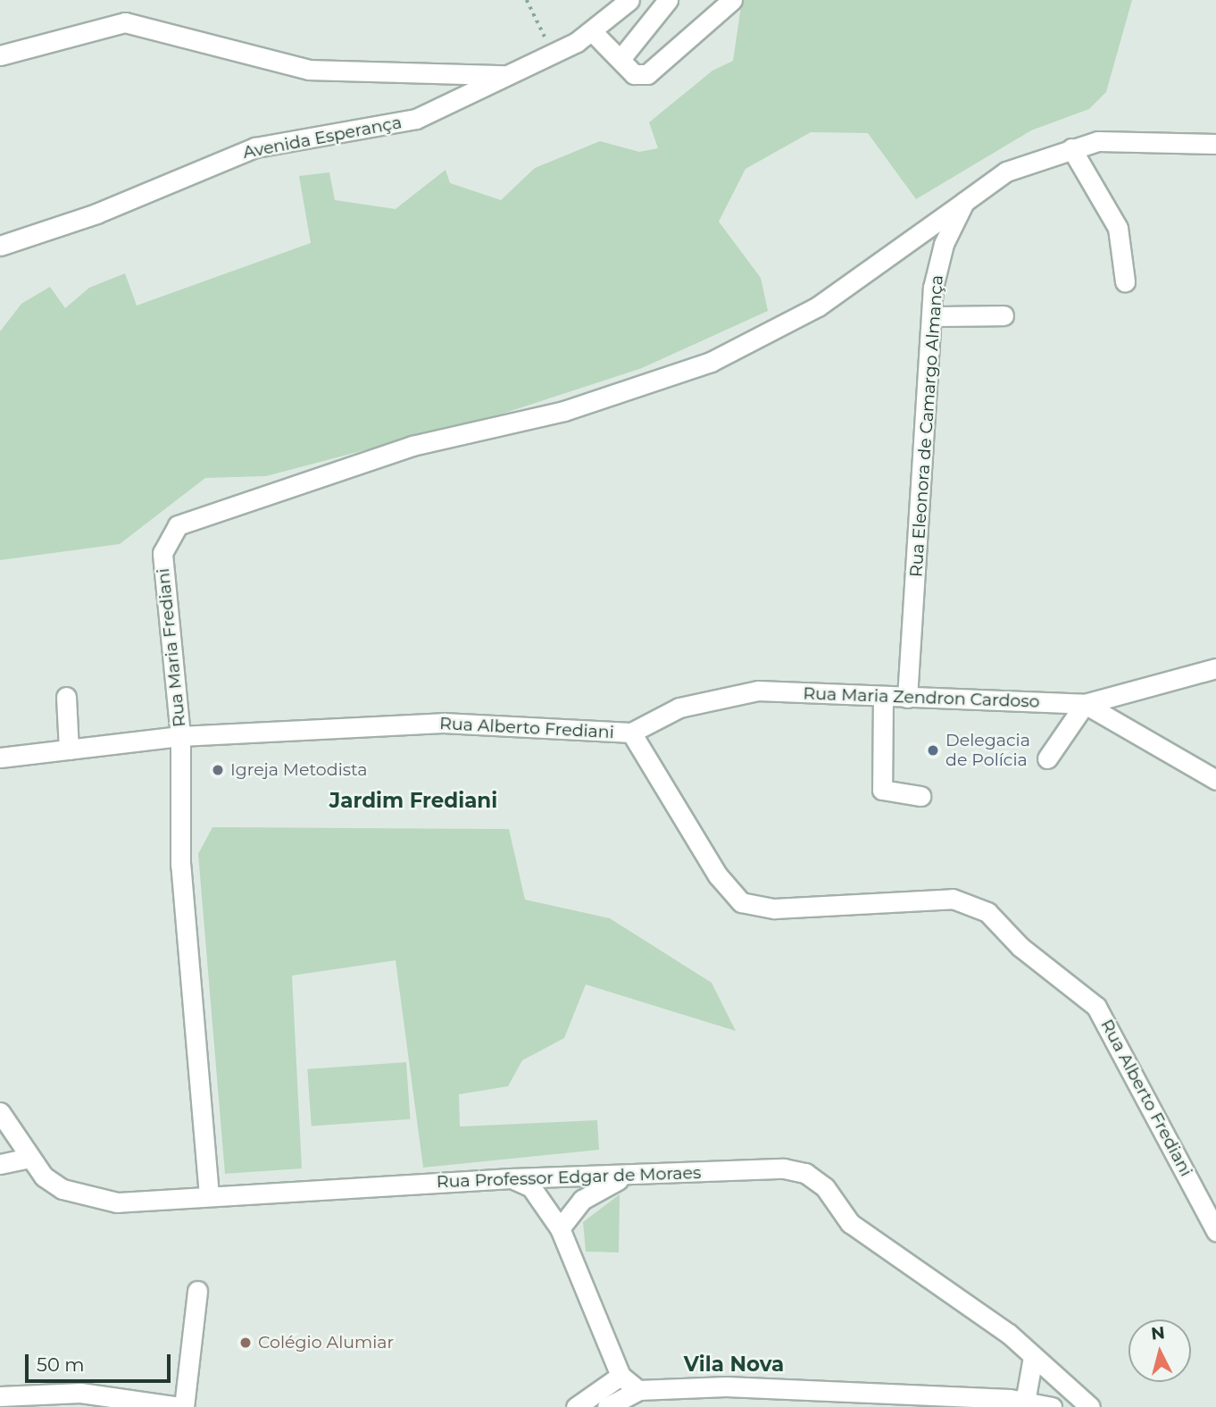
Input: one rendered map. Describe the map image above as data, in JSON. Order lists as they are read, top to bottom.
{
  "streets": {
    "street": [
      "Avenida Esperança",
      "Rua Eleonora de Camargo Almança",
      "Rua Maria Frediani",
      "Rua Maria Zendron Cardoso",
      "Rua Alberto Frediani",
      "Rua Professor Edgar de Moraes"
    ]
  },
  "crossings": [
    ["Rua Eleonora de Camargo Almança", "Rua Maria Frediani"],
    ["Rua Eleonora de Camargo Almança", "Rua Maria Zendron Cardoso"],
    ["Rua Maria Frediani", "Rua Alberto Frediani"],
    ["Rua Maria Zendron Cardoso", "Rua Alberto Frediani"]
  ],
  "districts": ["Jardim Frediani", "Vila Nova"],
  "places": ["Delegacia de Polícia", "Igreja Metodista", "Colégio Alumiar"],
  "scale_bar": "50 m",
  "north": "top"
}
